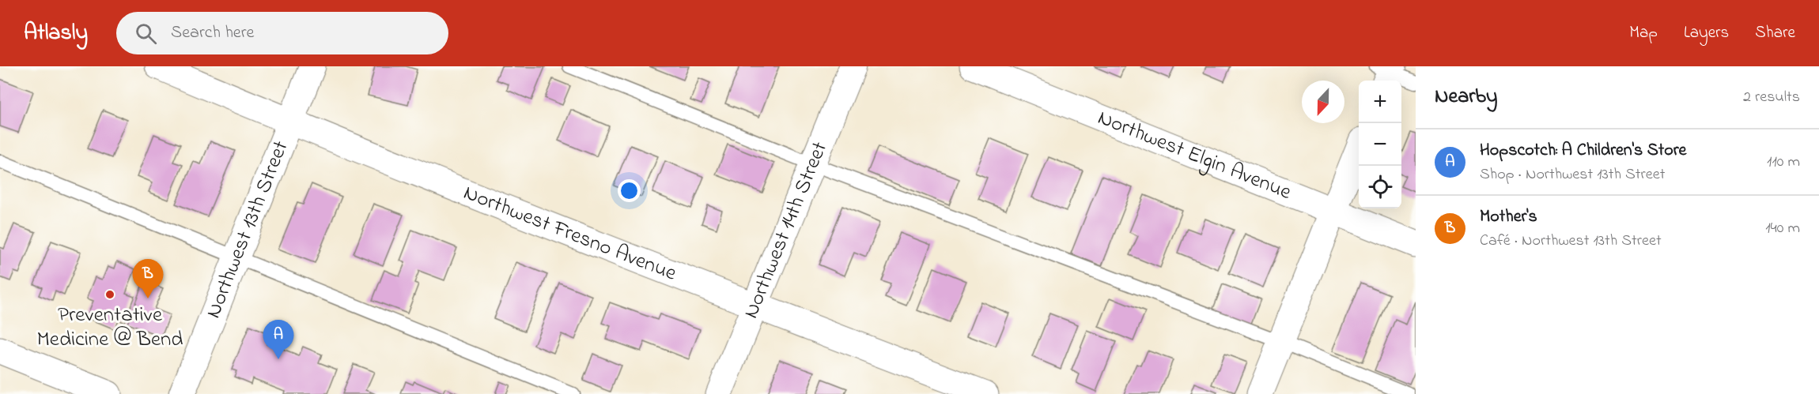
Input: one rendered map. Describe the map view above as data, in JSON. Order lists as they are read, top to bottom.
{
  "streets": {
    "street": [
      "Northwest Elgin Avenue",
      "Northwest 14th Street",
      "Northwest 13th Street",
      "Northwest Fresno Avenue"
    ]
  },
  "crossings": [
    ["Northwest 14th Street", "Northwest Fresno Avenue"],
    ["Northwest 13th Street", "Northwest Fresno Avenue"]
  ],
  "places": ["Preventative Medicine @ Bend"],
  "north": "bottom",
  "page": {
    "header": "Atlasly",
    "search": "Search here",
    "nav": ["Map", "Layers", "Share"],
    "heading": ["Nearby", "2 results"],
    "map_buttons": ["+", "−"],
    "list": [
      {
        "mark": "A",
        "name": "Hopscotch: A Children's Store",
        "note": "Shop · Northwest 13th Street",
        "value": "110 m"
      },
      {
        "mark": "B",
        "name": "Mother's",
        "note": "Café · Northwest 13th Street",
        "value": "140 m"
      }
    ],
    "pins": ["B", "A"]
  }
}
